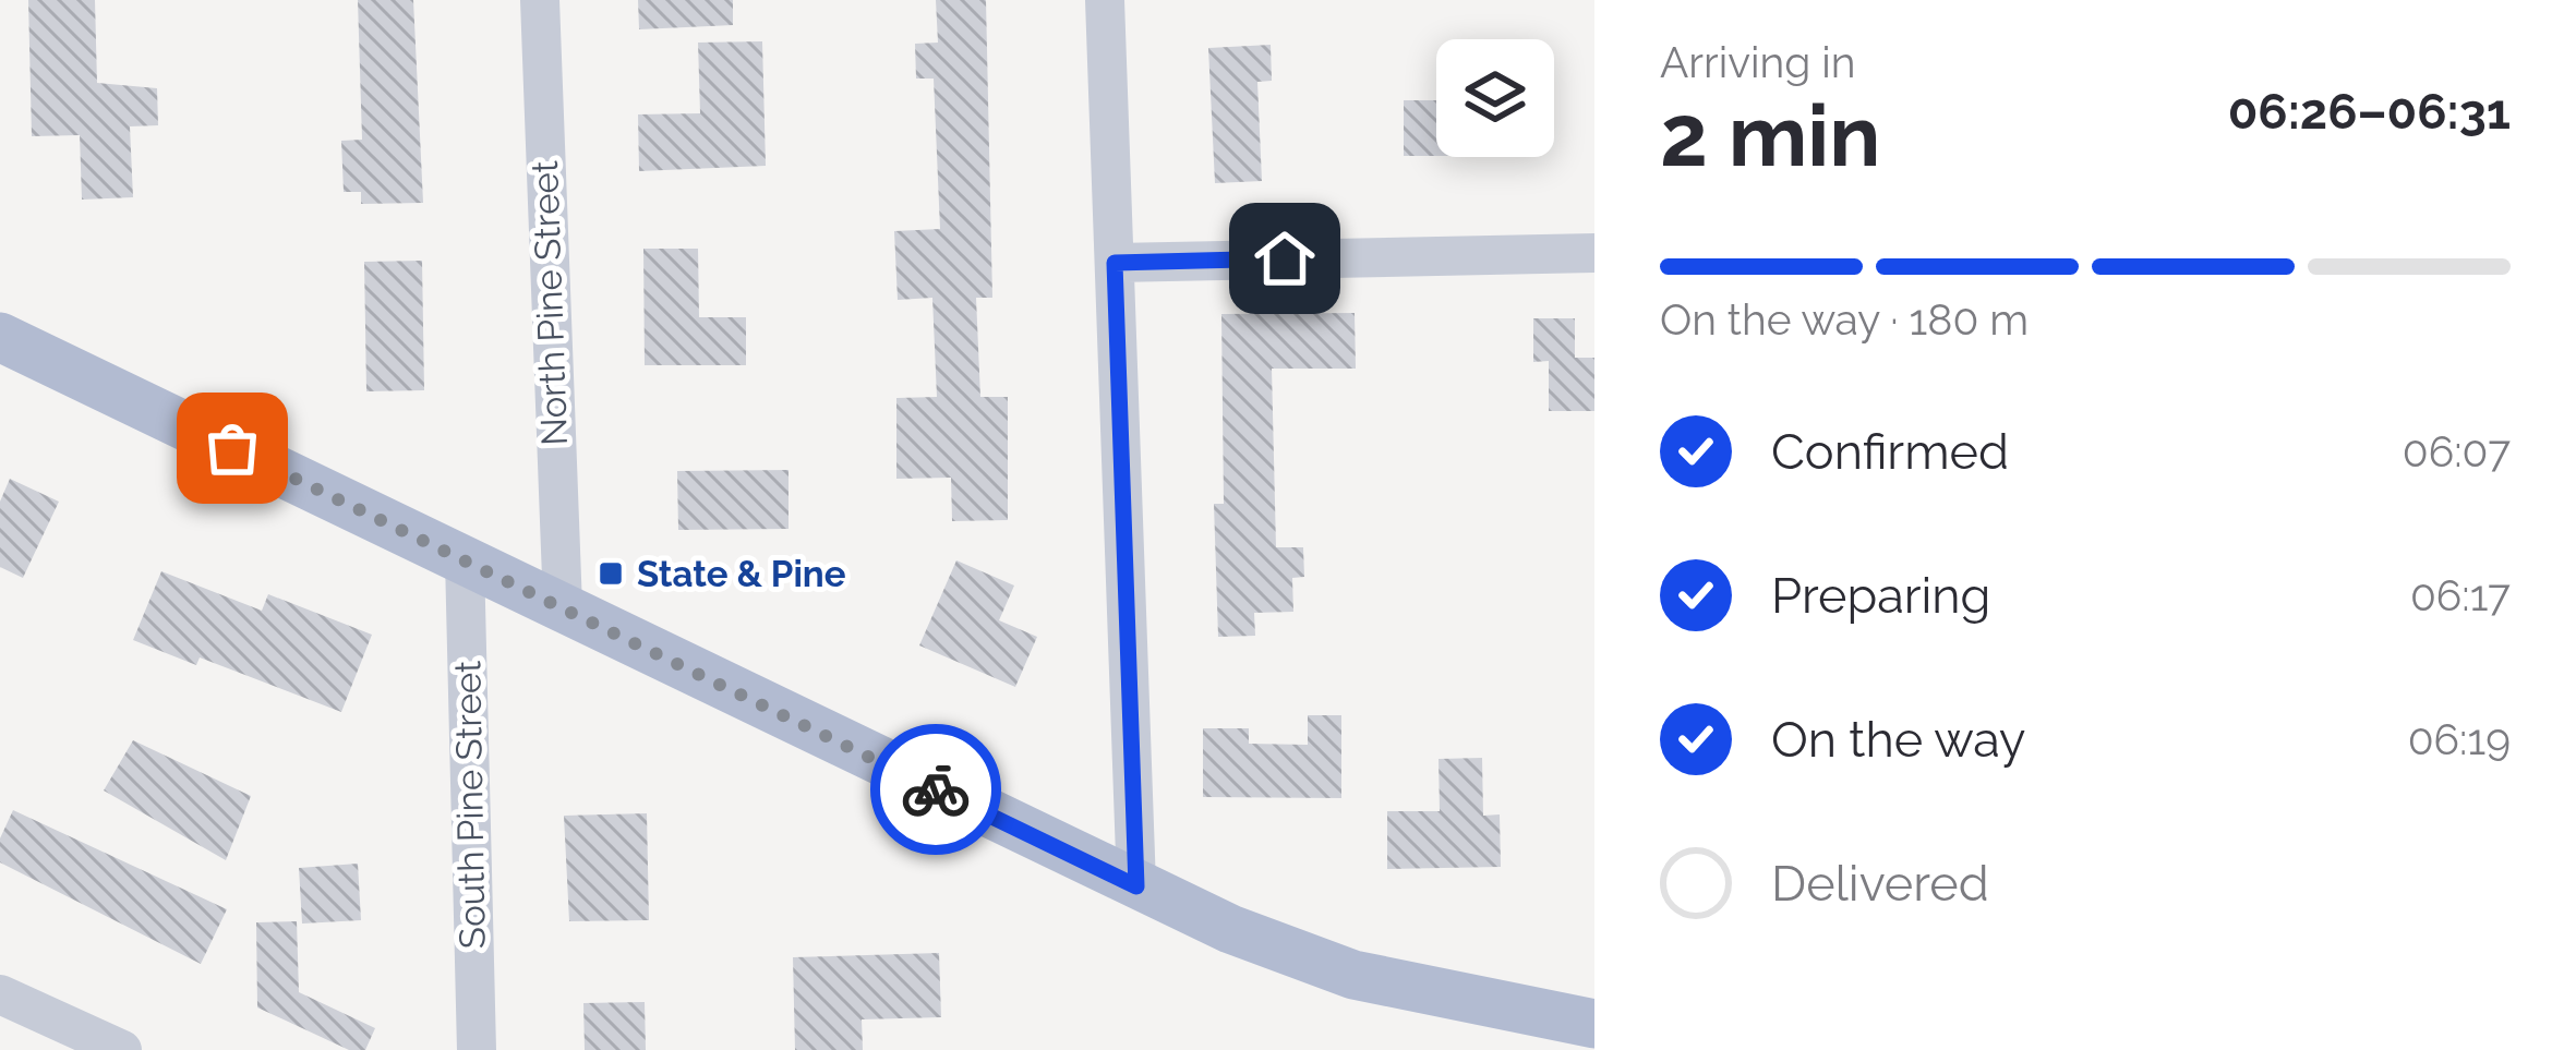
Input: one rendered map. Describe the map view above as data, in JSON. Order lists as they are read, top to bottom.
{
  "streets": {
    "street": ["North Pine Street", "South Pine Street"]
  },
  "places": {
    "transit": ["State & Pine"]
  },
  "page": {
    "heading": ["2 min", "Arriving in", "06:26–06:31"],
    "bar": "On the way · 180 m",
    "list": [
      ["Confirmed", "06:07"],
      ["Preparing", "06:17"],
      ["On the way", "06:19"],
      "Delivered"
    ]
  }
}
